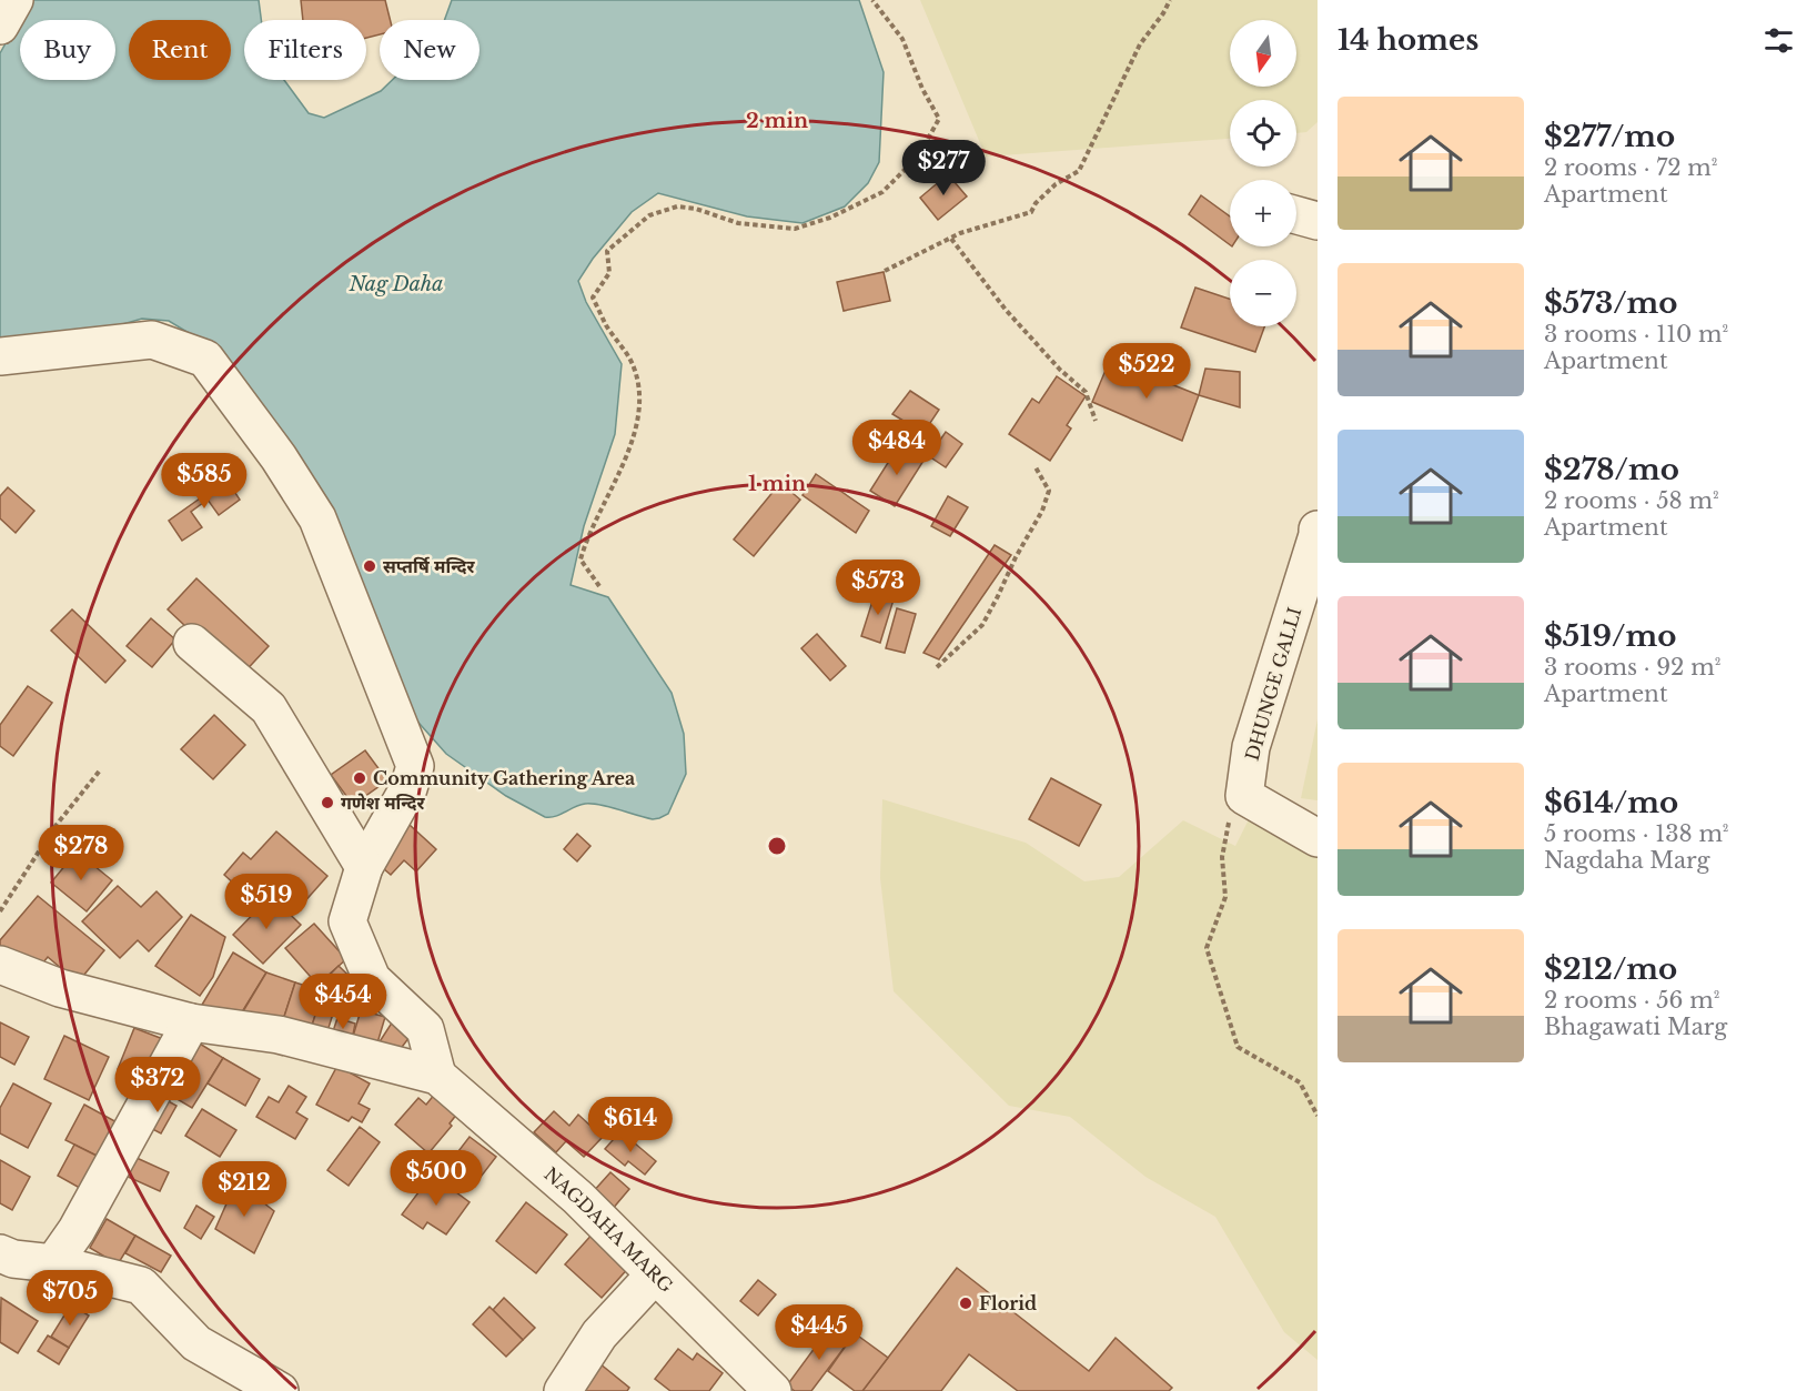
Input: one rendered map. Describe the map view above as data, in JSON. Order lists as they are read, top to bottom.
{
  "streets": {
    "street": ["DHUNGE GALLI", "NAGDAHA MARG"]
  },
  "water": ["Nag Daha"],
  "places": [
    "सप्तर्षि मन्दिर",
    "Community Gathering Area",
    "गणेश मन्दिर",
    "Florid"
  ],
  "north": "bottom",
  "page": {
    "heading": "14 homes",
    "map_buttons": ["+", "−"],
    "chip": [
      "Buy",
      "Rent",
      "Filters",
      "New"
    ],
    "list": [
      {
        "name": "$277/mo",
        "note": "2 rooms · 72 m² · Apartment"
      },
      {
        "name": "$573/mo",
        "note": "3 rooms · 110 m² · Apartment"
      },
      {
        "name": "$278/mo",
        "note": "2 rooms · 58 m² · Apartment"
      },
      {
        "name": "$519/mo",
        "note": "3 rooms · 92 m² · Apartment"
      },
      {
        "name": "$614/mo",
        "note": "5 rooms · 138 m² · Nagdaha Marg"
      },
      {
        "name": "$212/mo",
        "note": "2 rooms · 56 m² · Bhagawati Marg"
      }
    ],
    "price": [
      "$277",
      "$522",
      "$484",
      "$585",
      "$573",
      "$278",
      "$519",
      "$454",
      "$372",
      "$614",
      "$500",
      "$212",
      "$705",
      "$445"
    ]
  },
  "rings": ["2 min", "1 min"]
}
